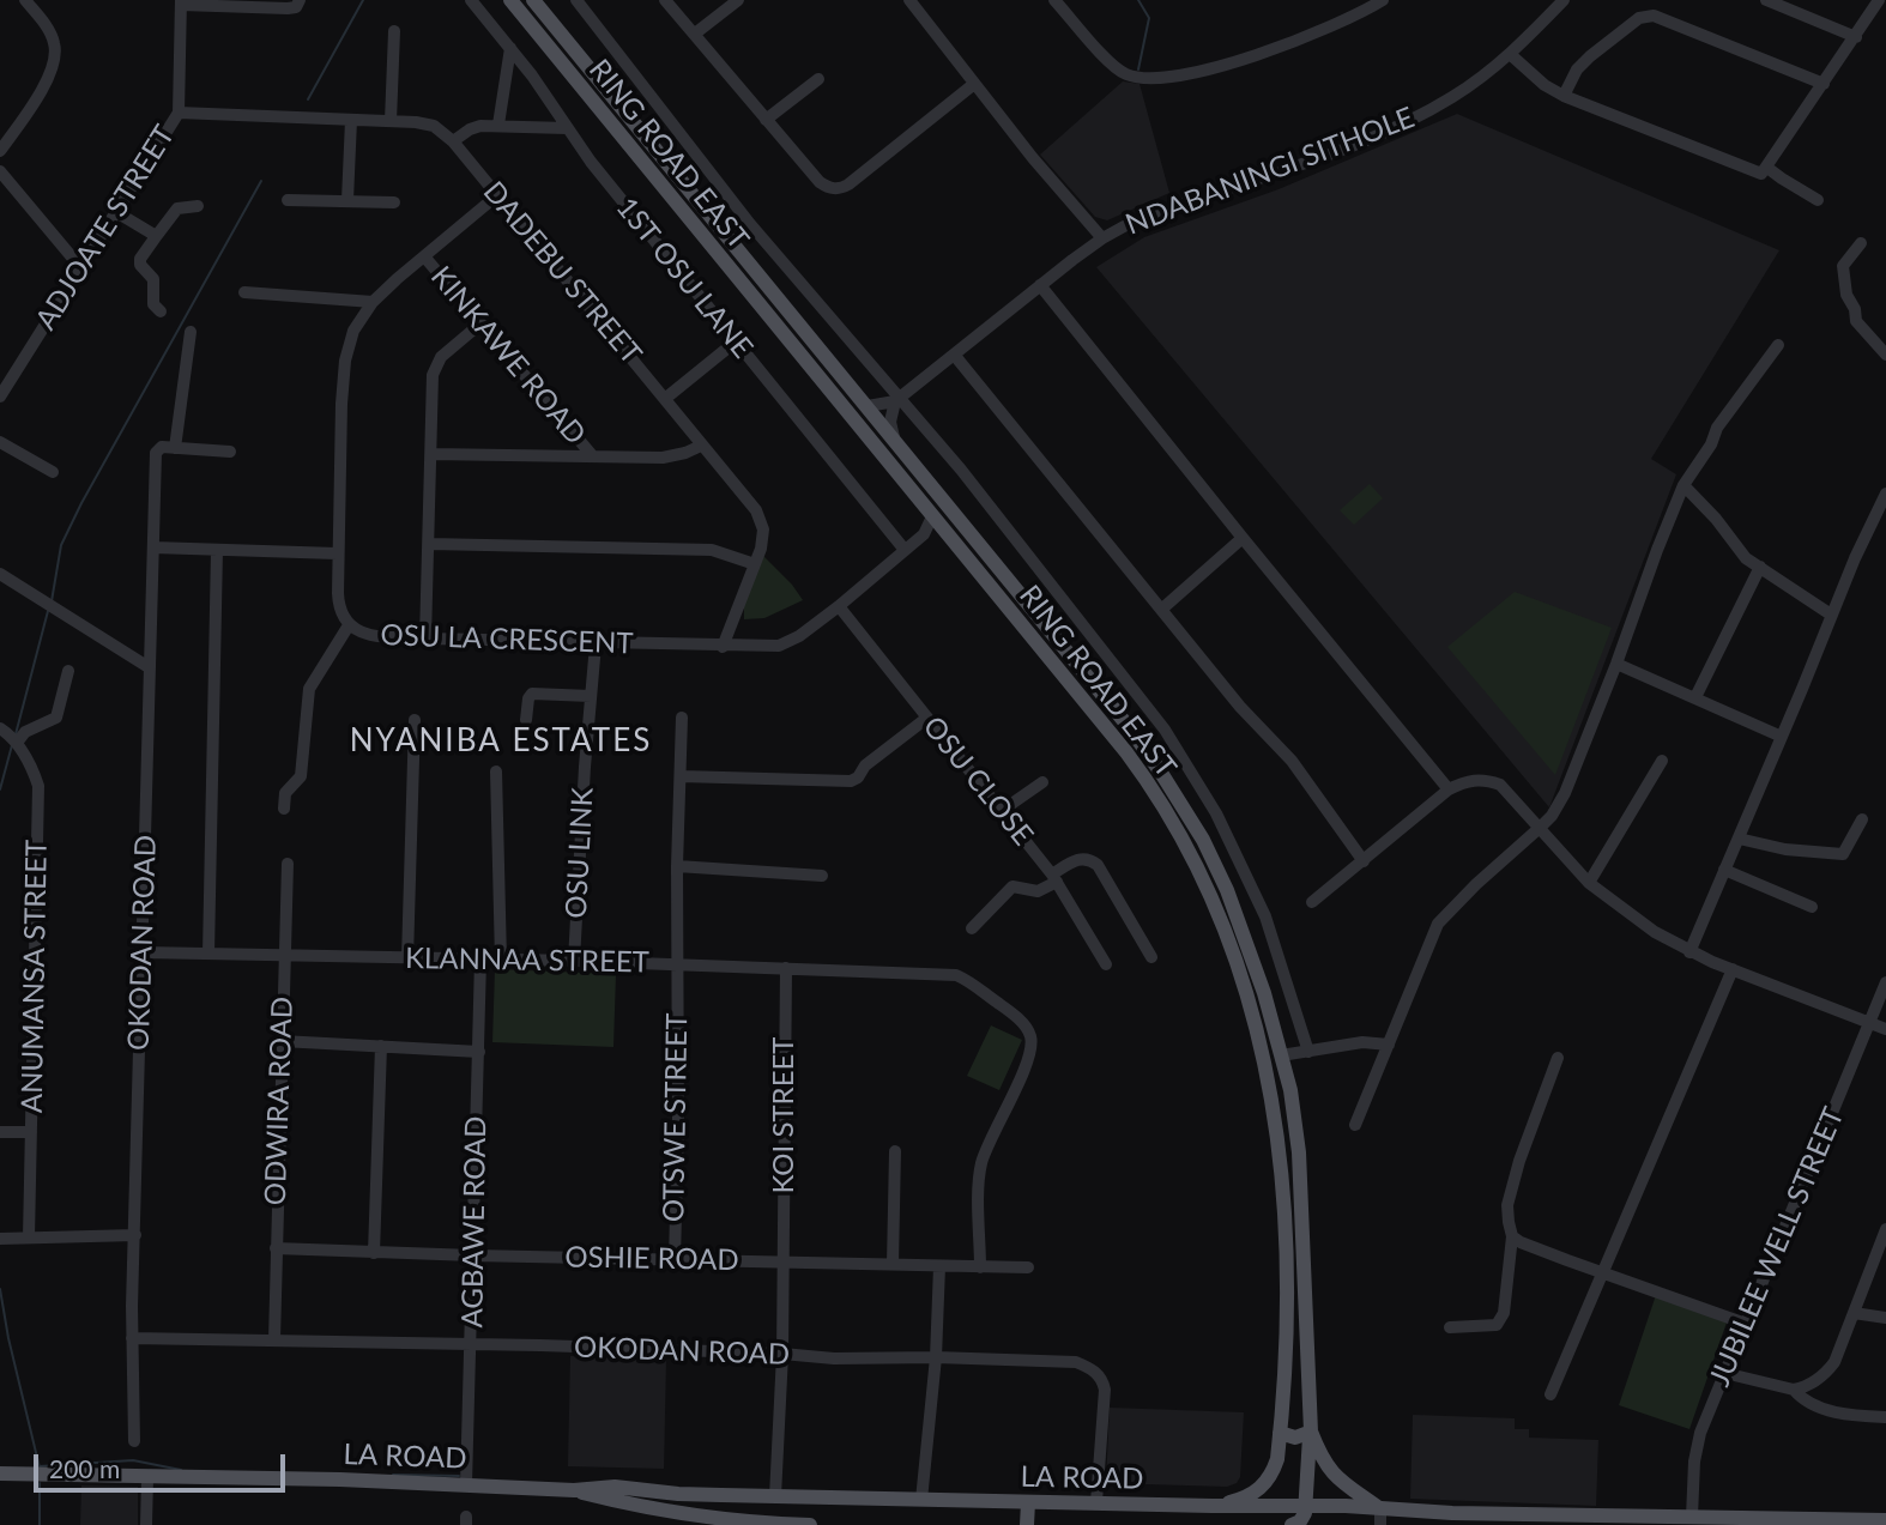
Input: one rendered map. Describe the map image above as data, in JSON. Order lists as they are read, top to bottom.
{
  "streets": {
    "main road": ["RING ROAD EAST", "LA ROAD"],
    "street": [
      "NDABANINGI SITHOLE",
      "ADJOATE STREET",
      "DADEBU STREET",
      "1ST OSU LANE",
      "KINKAWE ROAD",
      "OSU LA CRESCENT",
      "OSU CLOSE",
      "OSU LINK",
      "OKODAN ROAD",
      "KLANNAA STREET",
      "ANUMANSA STREET",
      "ODWIRA ROAD",
      "KOI STREET",
      "OTSWE STREET",
      "AGBAWE ROAD",
      "JUBILEE WELL STREET",
      "OSHIE ROAD"
    ]
  },
  "crossings": [
    ["RING ROAD EAST", "NDABANINGI SITHOLE"],
    ["RING ROAD EAST", "OSU LA CRESCENT"],
    ["RING ROAD EAST", "LA ROAD"],
    ["ADJOATE STREET", "DADEBU STREET"],
    ["DADEBU STREET", "OSU LA CRESCENT"],
    ["1ST OSU LANE", "OSU LA CRESCENT"],
    ["KINKAWE ROAD", "OSU LA CRESCENT"],
    ["OSU LA CRESCENT", "OSU CLOSE"],
    ["OSU LA CRESCENT", "OSU LINK"],
    ["OSU LINK", "KLANNAA STREET"],
    ["OKODAN ROAD", "KLANNAA STREET"],
    ["OKODAN ROAD", "ODWIRA ROAD"],
    ["OKODAN ROAD", "KOI STREET"],
    ["OKODAN ROAD", "AGBAWE ROAD"],
    ["OKODAN ROAD", "LA ROAD"],
    ["KLANNAA STREET", "ODWIRA ROAD"],
    ["KLANNAA STREET", "KOI STREET"],
    ["KLANNAA STREET", "OTSWE STREET"],
    ["KLANNAA STREET", "AGBAWE ROAD"],
    ["KLANNAA STREET", "OSHIE ROAD"],
    ["ODWIRA ROAD", "OSHIE ROAD"],
    ["KOI STREET", "OSHIE ROAD"],
    ["KOI STREET", "LA ROAD"],
    ["OTSWE STREET", "OSHIE ROAD"],
    ["AGBAWE ROAD", "OSHIE ROAD"],
    ["AGBAWE ROAD", "LA ROAD"],
    ["JUBILEE WELL STREET", "LA ROAD"]
  ],
  "districts": ["NYANIBA ESTATES"],
  "scale_bar": "200 m"
}
